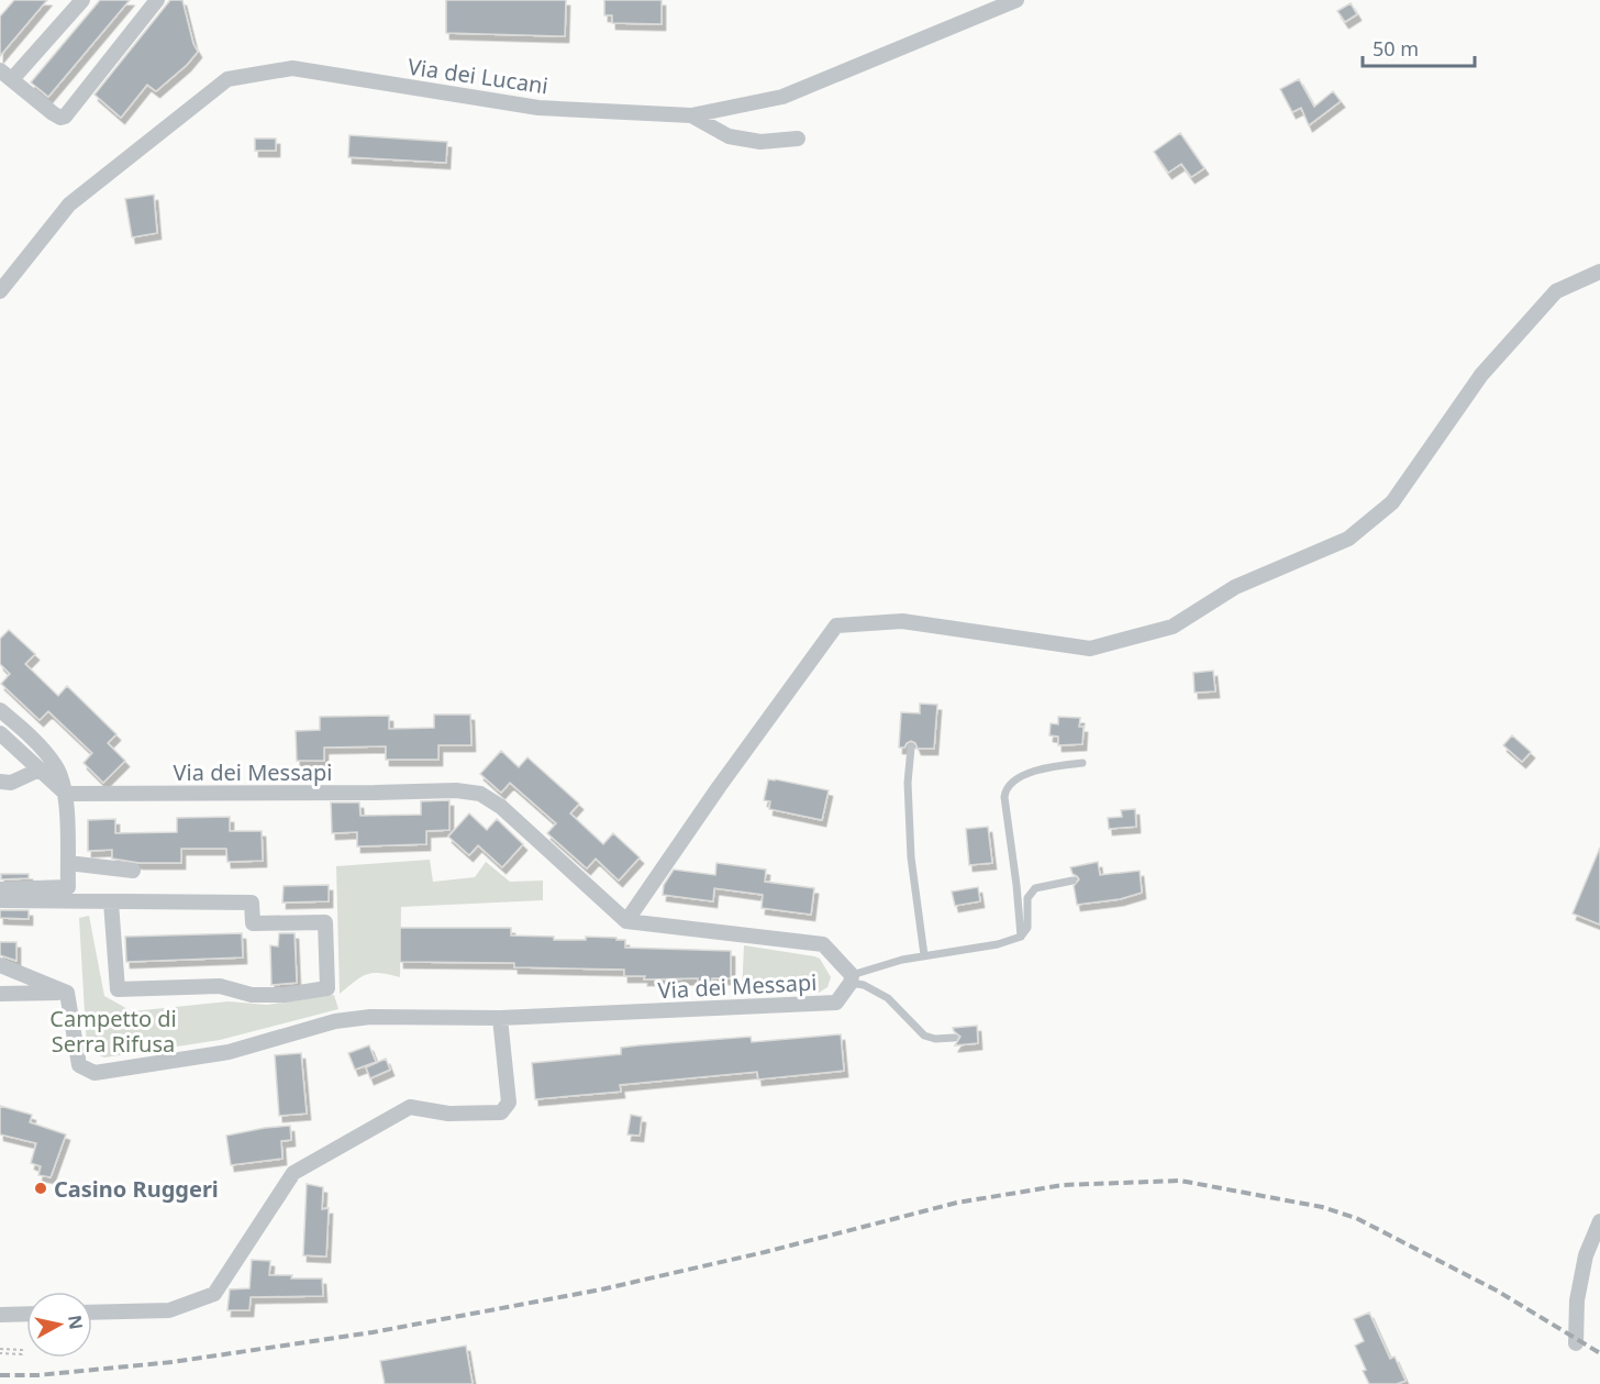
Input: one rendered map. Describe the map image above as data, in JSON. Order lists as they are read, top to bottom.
{
  "streets": {
    "street": ["Via dei Lucani", "Via dei Messapi"]
  },
  "parks": ["Campetto di Serra Rifusa"],
  "places": ["Casino Ruggeri"],
  "scale_bar": "50 m",
  "north": "right"
}
